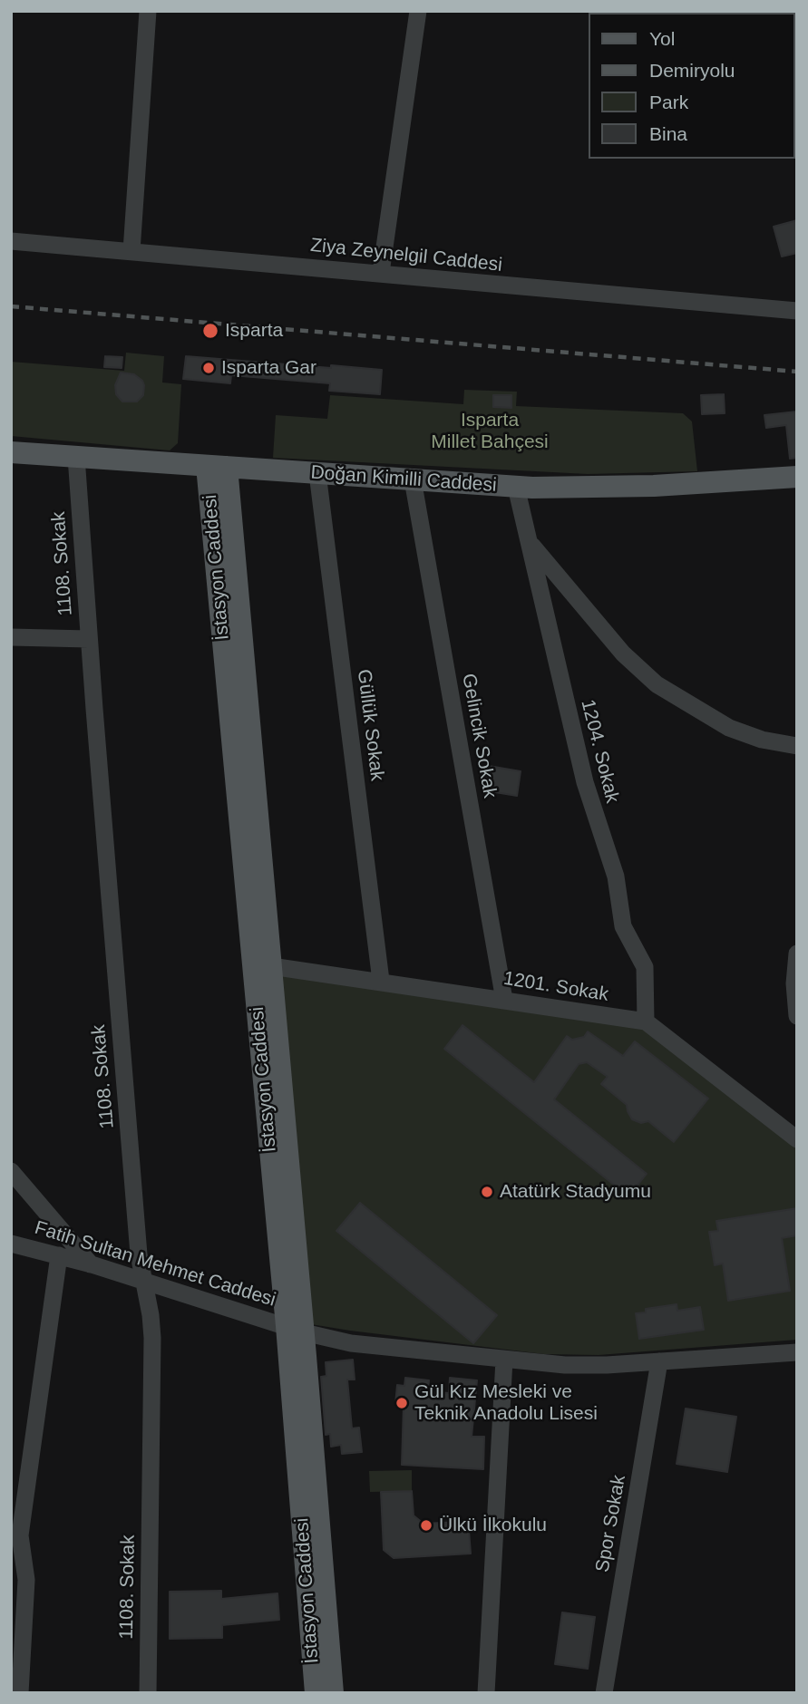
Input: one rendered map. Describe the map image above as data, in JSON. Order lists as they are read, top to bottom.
{
  "streets": {
    "main road": ["Doğan Kimilli Caddesi", "İstasyon Caddesi"],
    "street": [
      "Ziya Zeynelgil Caddesi",
      "1108. Sokak",
      "Güllük Sokak",
      "Gelincik Sokak",
      "1204. Sokak",
      "1201. Sokak",
      "Fatih Sultan Mehmet Caddesi",
      "Spor Sokak"
    ]
  },
  "crossings": [
    ["Doğan Kimilli Caddesi", "1108. Sokak"],
    ["Doğan Kimilli Caddesi", "İstasyon Caddesi"],
    ["Doğan Kimilli Caddesi", "Güllük Sokak"],
    ["Doğan Kimilli Caddesi", "Gelincik Sokak"],
    ["Doğan Kimilli Caddesi", "1204. Sokak"],
    ["1108. Sokak", "Fatih Sultan Mehmet Caddesi"],
    ["İstasyon Caddesi", "1201. Sokak"],
    ["İstasyon Caddesi", "Fatih Sultan Mehmet Caddesi"],
    ["Güllük Sokak", "1201. Sokak"],
    ["Gelincik Sokak", "1201. Sokak"],
    ["1204. Sokak", "1201. Sokak"],
    ["Fatih Sultan Mehmet Caddesi", "Spor Sokak"]
  ],
  "parks": ["Isparta Millet Bahçesi"],
  "places": [
    "Isparta",
    "Isparta Gar",
    "Atatürk Stadyumu",
    "Gül Kız Mesleki ve Teknik Anadolu Lisesi",
    "Ülkü İlkokulu"
  ],
  "legend": [
    "Yol",
    "Demiryolu",
    "Park",
    "Bina"
  ]
}
